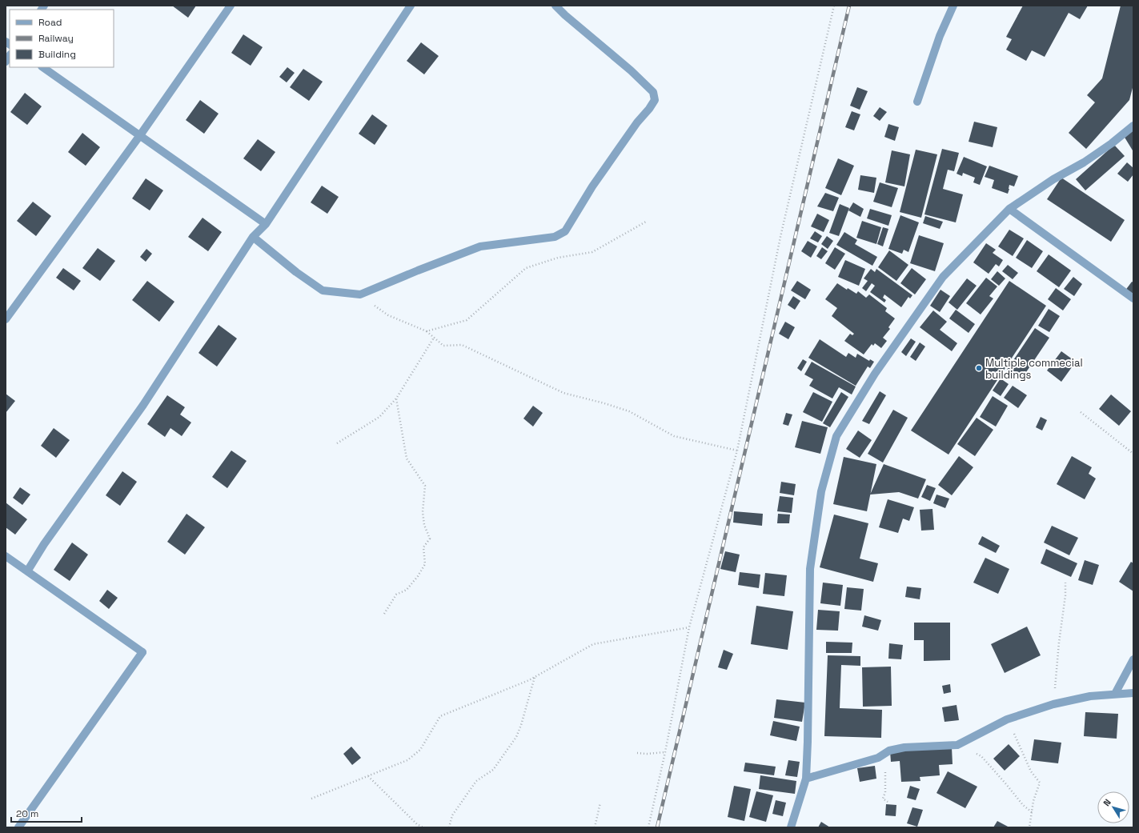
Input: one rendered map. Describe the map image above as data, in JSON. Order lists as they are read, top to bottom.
{
  "places": ["Multiple commecial buildings"],
  "legend": ["Road", "Railway", "Building"],
  "scale_bar": "20 m",
  "north": "top left"
}
